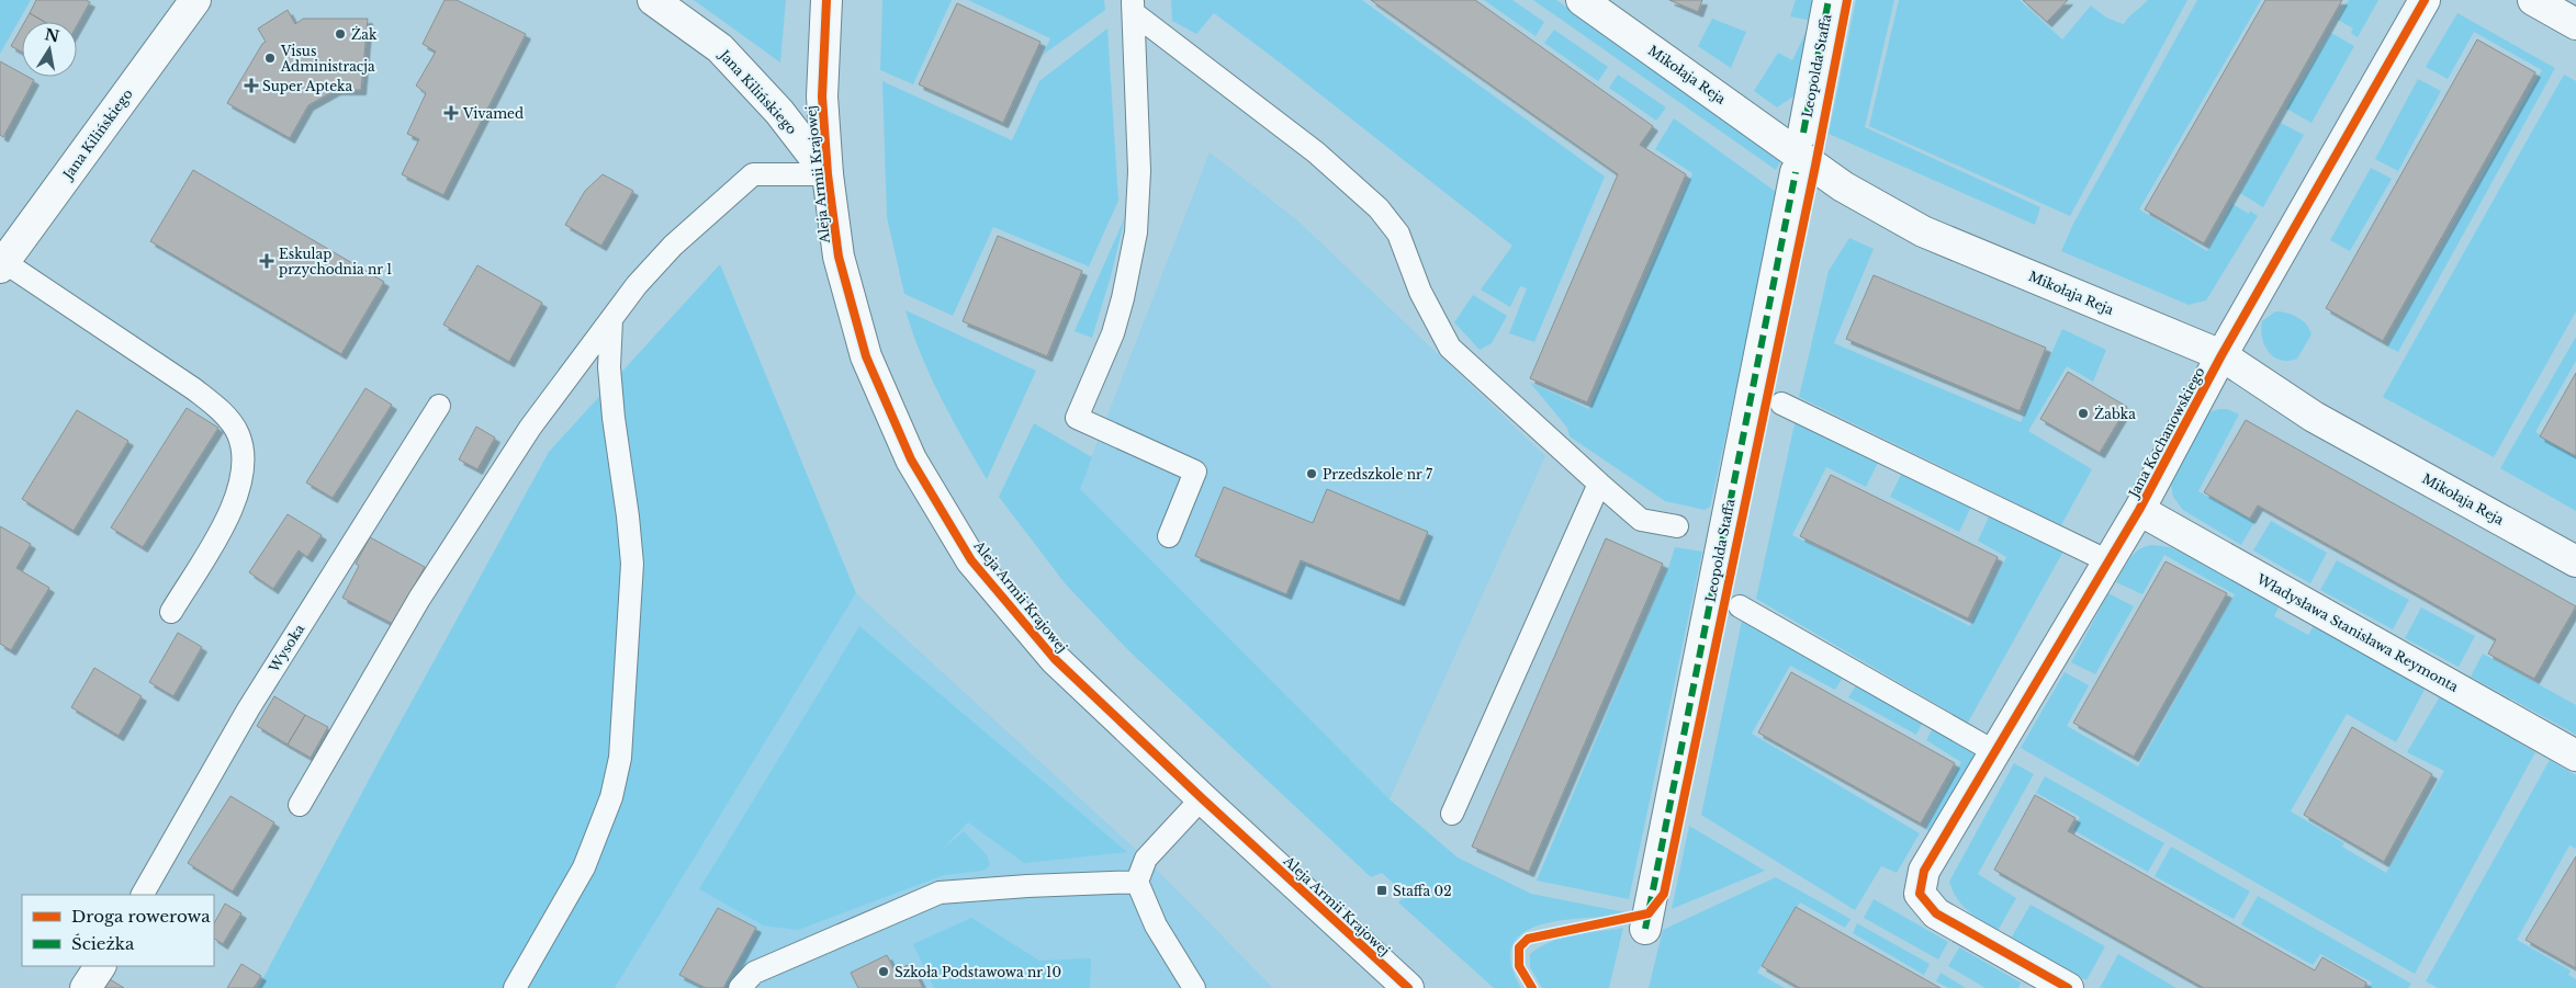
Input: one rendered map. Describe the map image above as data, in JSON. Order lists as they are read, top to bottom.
{
  "streets": {
    "street": [
      "Leopolda Staffa",
      "Mikołaja Reja",
      "Jana Kilińskiego",
      "Aleja Armii Krajowej",
      "Jana Kochanowskiego",
      "Władysława Stanisława Reymonta"
    ],
    "lane": ["Wysoka"]
  },
  "crossings": [
    ["Mikołaja Reja", "Jana Kochanowskiego"],
    ["Jana Kilińskiego", "Aleja Armii Krajowej"],
    ["Jana Kochanowskiego", "Władysława Stanisława Reymonta"]
  ],
  "places": {
    "other": [
      "Żak",
      "Visus Administracja",
      "Żabka",
      "Przedszkole nr 7",
      "Szkoła Podstawowa nr 10"
    ],
    "health": ["Super Apteka", "Vivamed", "Eskulap przychodnia nr 1"],
    "transit": ["Staffa 02"]
  },
  "legend": ["Droga rowerowa", "Ścieżka"],
  "north": "top"
}
